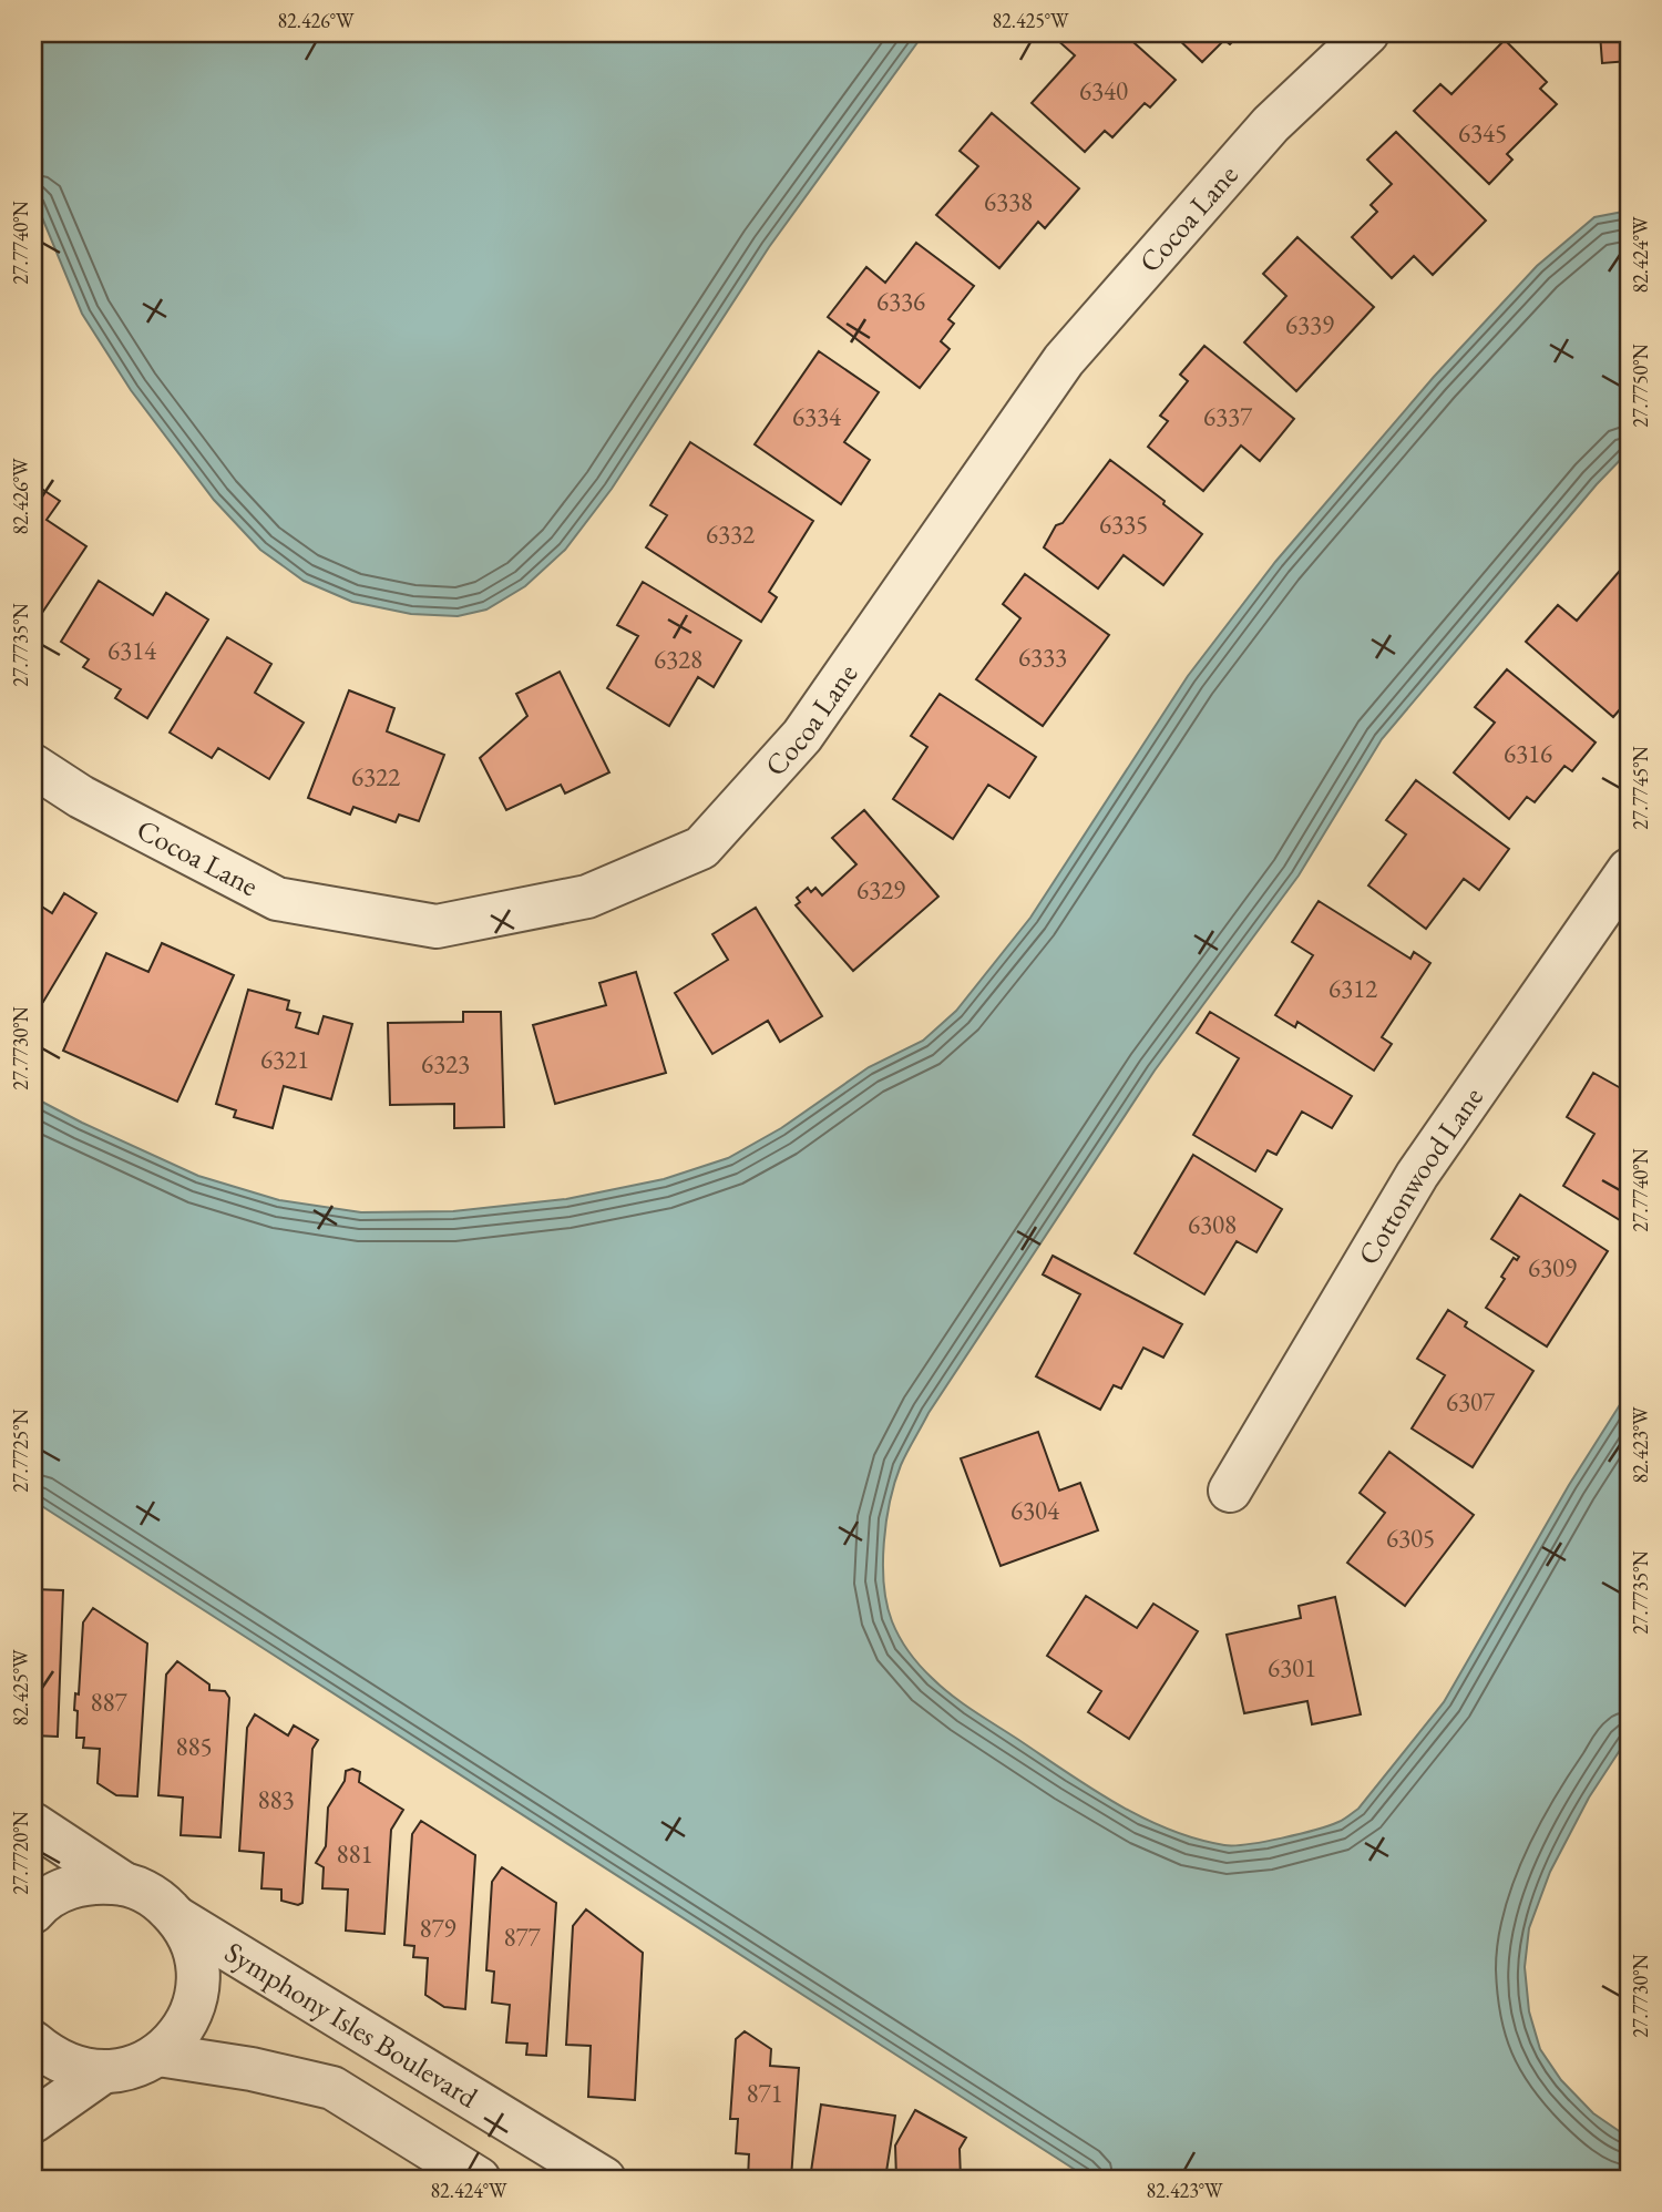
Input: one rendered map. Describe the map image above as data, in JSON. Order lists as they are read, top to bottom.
{
  "streets": {
    "street": ["Cocoa Lane", "Cottonwood Lane", "Symphony Isles Boulevard"]
  },
  "house_numbers": [
    "6340",
    "6345",
    "6338",
    "6336",
    "6339",
    "6334",
    "6337",
    "6335",
    "6332",
    "6314",
    "6333",
    "6328",
    "6316",
    "6322",
    "6329",
    "6312",
    "6321",
    "6323",
    "6308",
    "6309",
    "6307",
    "6304",
    "6305",
    "6301",
    "887",
    "885",
    "883",
    "881",
    "879",
    "877",
    "871"
  ],
  "coordinates": [
    "82.426°W",
    "82.425°W",
    "27.7740°N",
    "82.424°W",
    "27.7750°N",
    "27.7735°N",
    "27.7745°N",
    "27.7730°N",
    "82.423°W",
    "27.7725°N",
    "27.7720°N"
  ]
}
